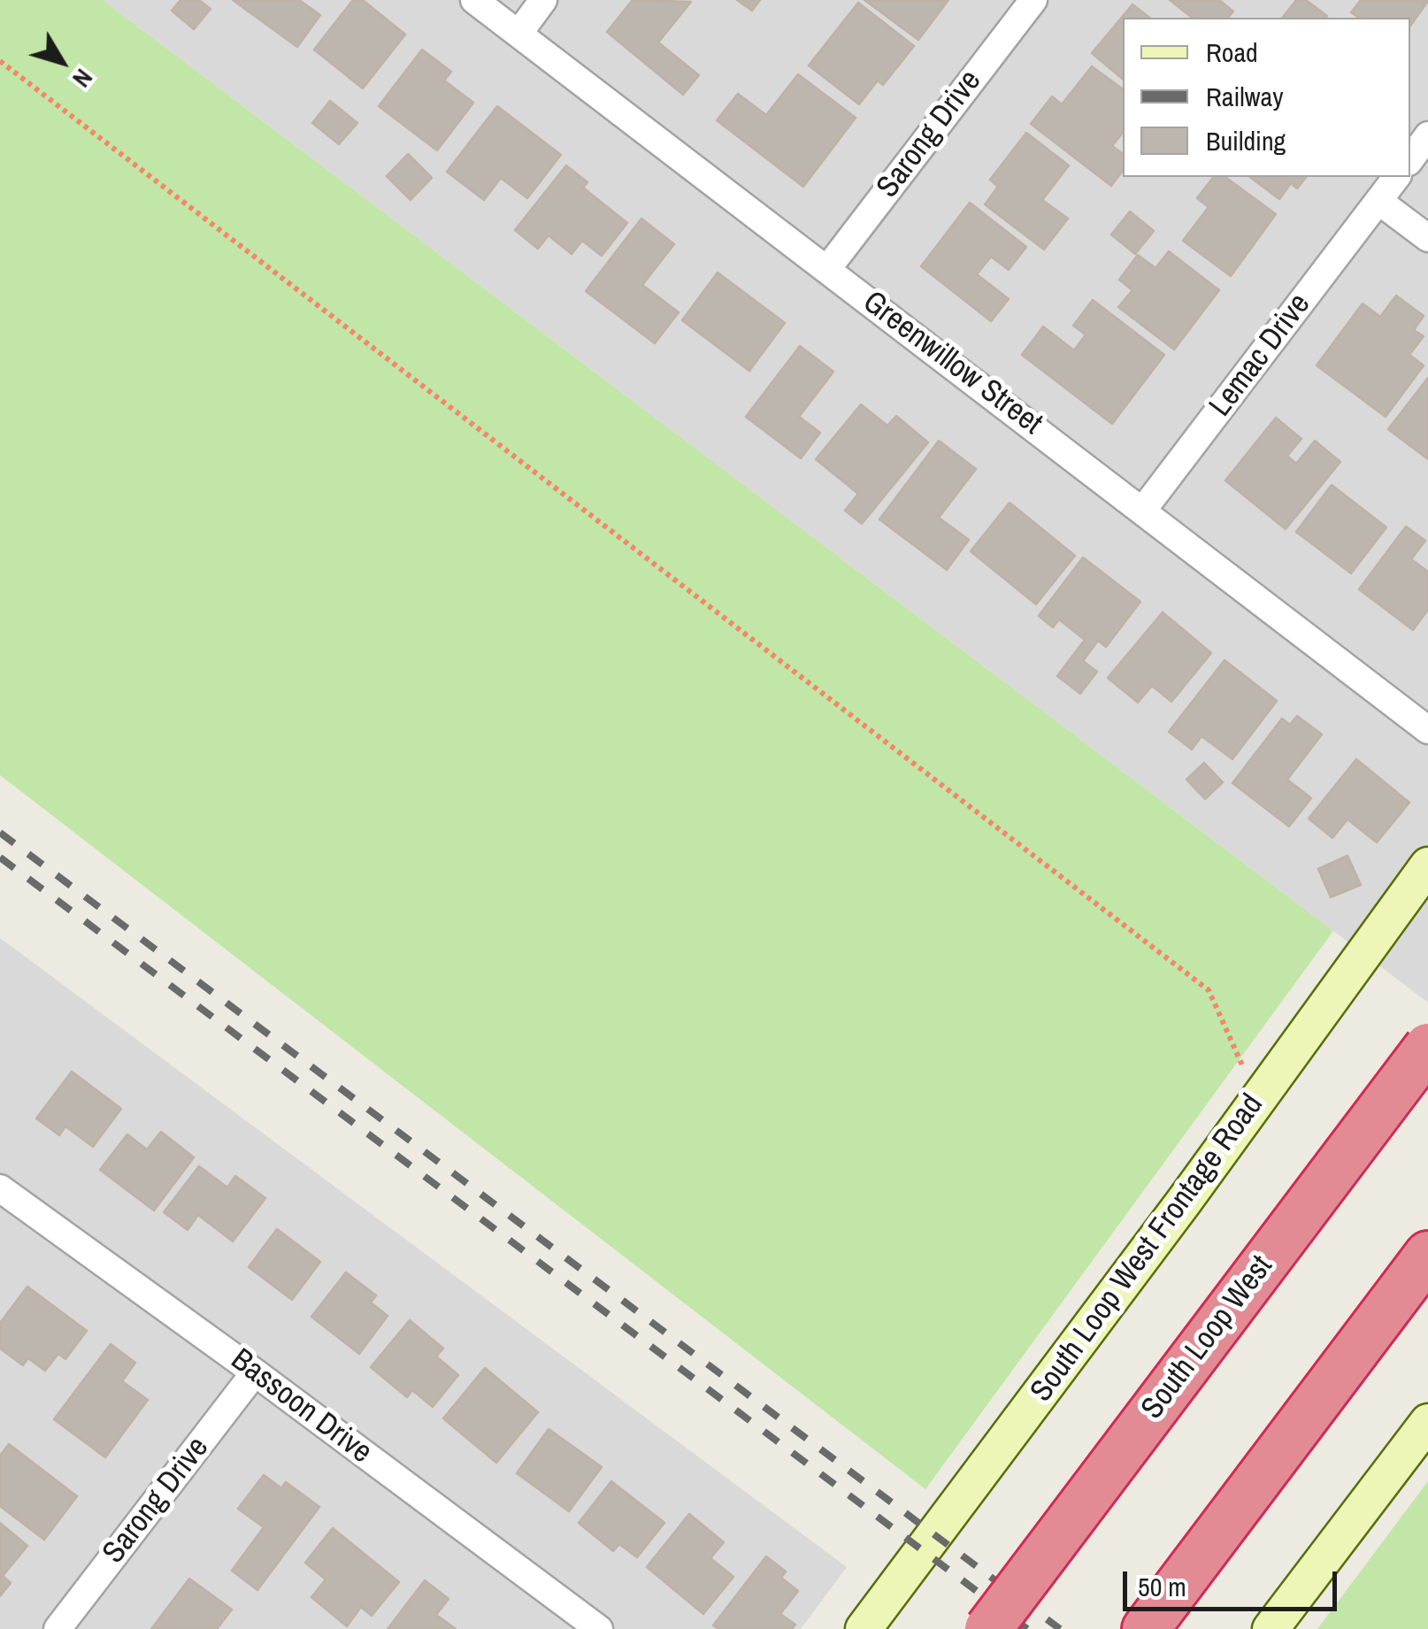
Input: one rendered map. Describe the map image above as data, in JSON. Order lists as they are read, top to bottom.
{
  "streets": {
    "highway": ["South Loop West"],
    "main road": ["South Loop West Frontage Road"],
    "street": [
      "Sarong Drive",
      "Lemac Drive",
      "Greenwillow Street",
      "Bassoon Drive"
    ]
  },
  "crossings": [
    ["Sarong Drive", "Greenwillow Street"],
    ["Sarong Drive", "Bassoon Drive"],
    ["Lemac Drive", "Greenwillow Street"]
  ],
  "legend": ["Road", "Railway", "Building"],
  "scale_bar": "50 m",
  "north": "bottom right"
}
